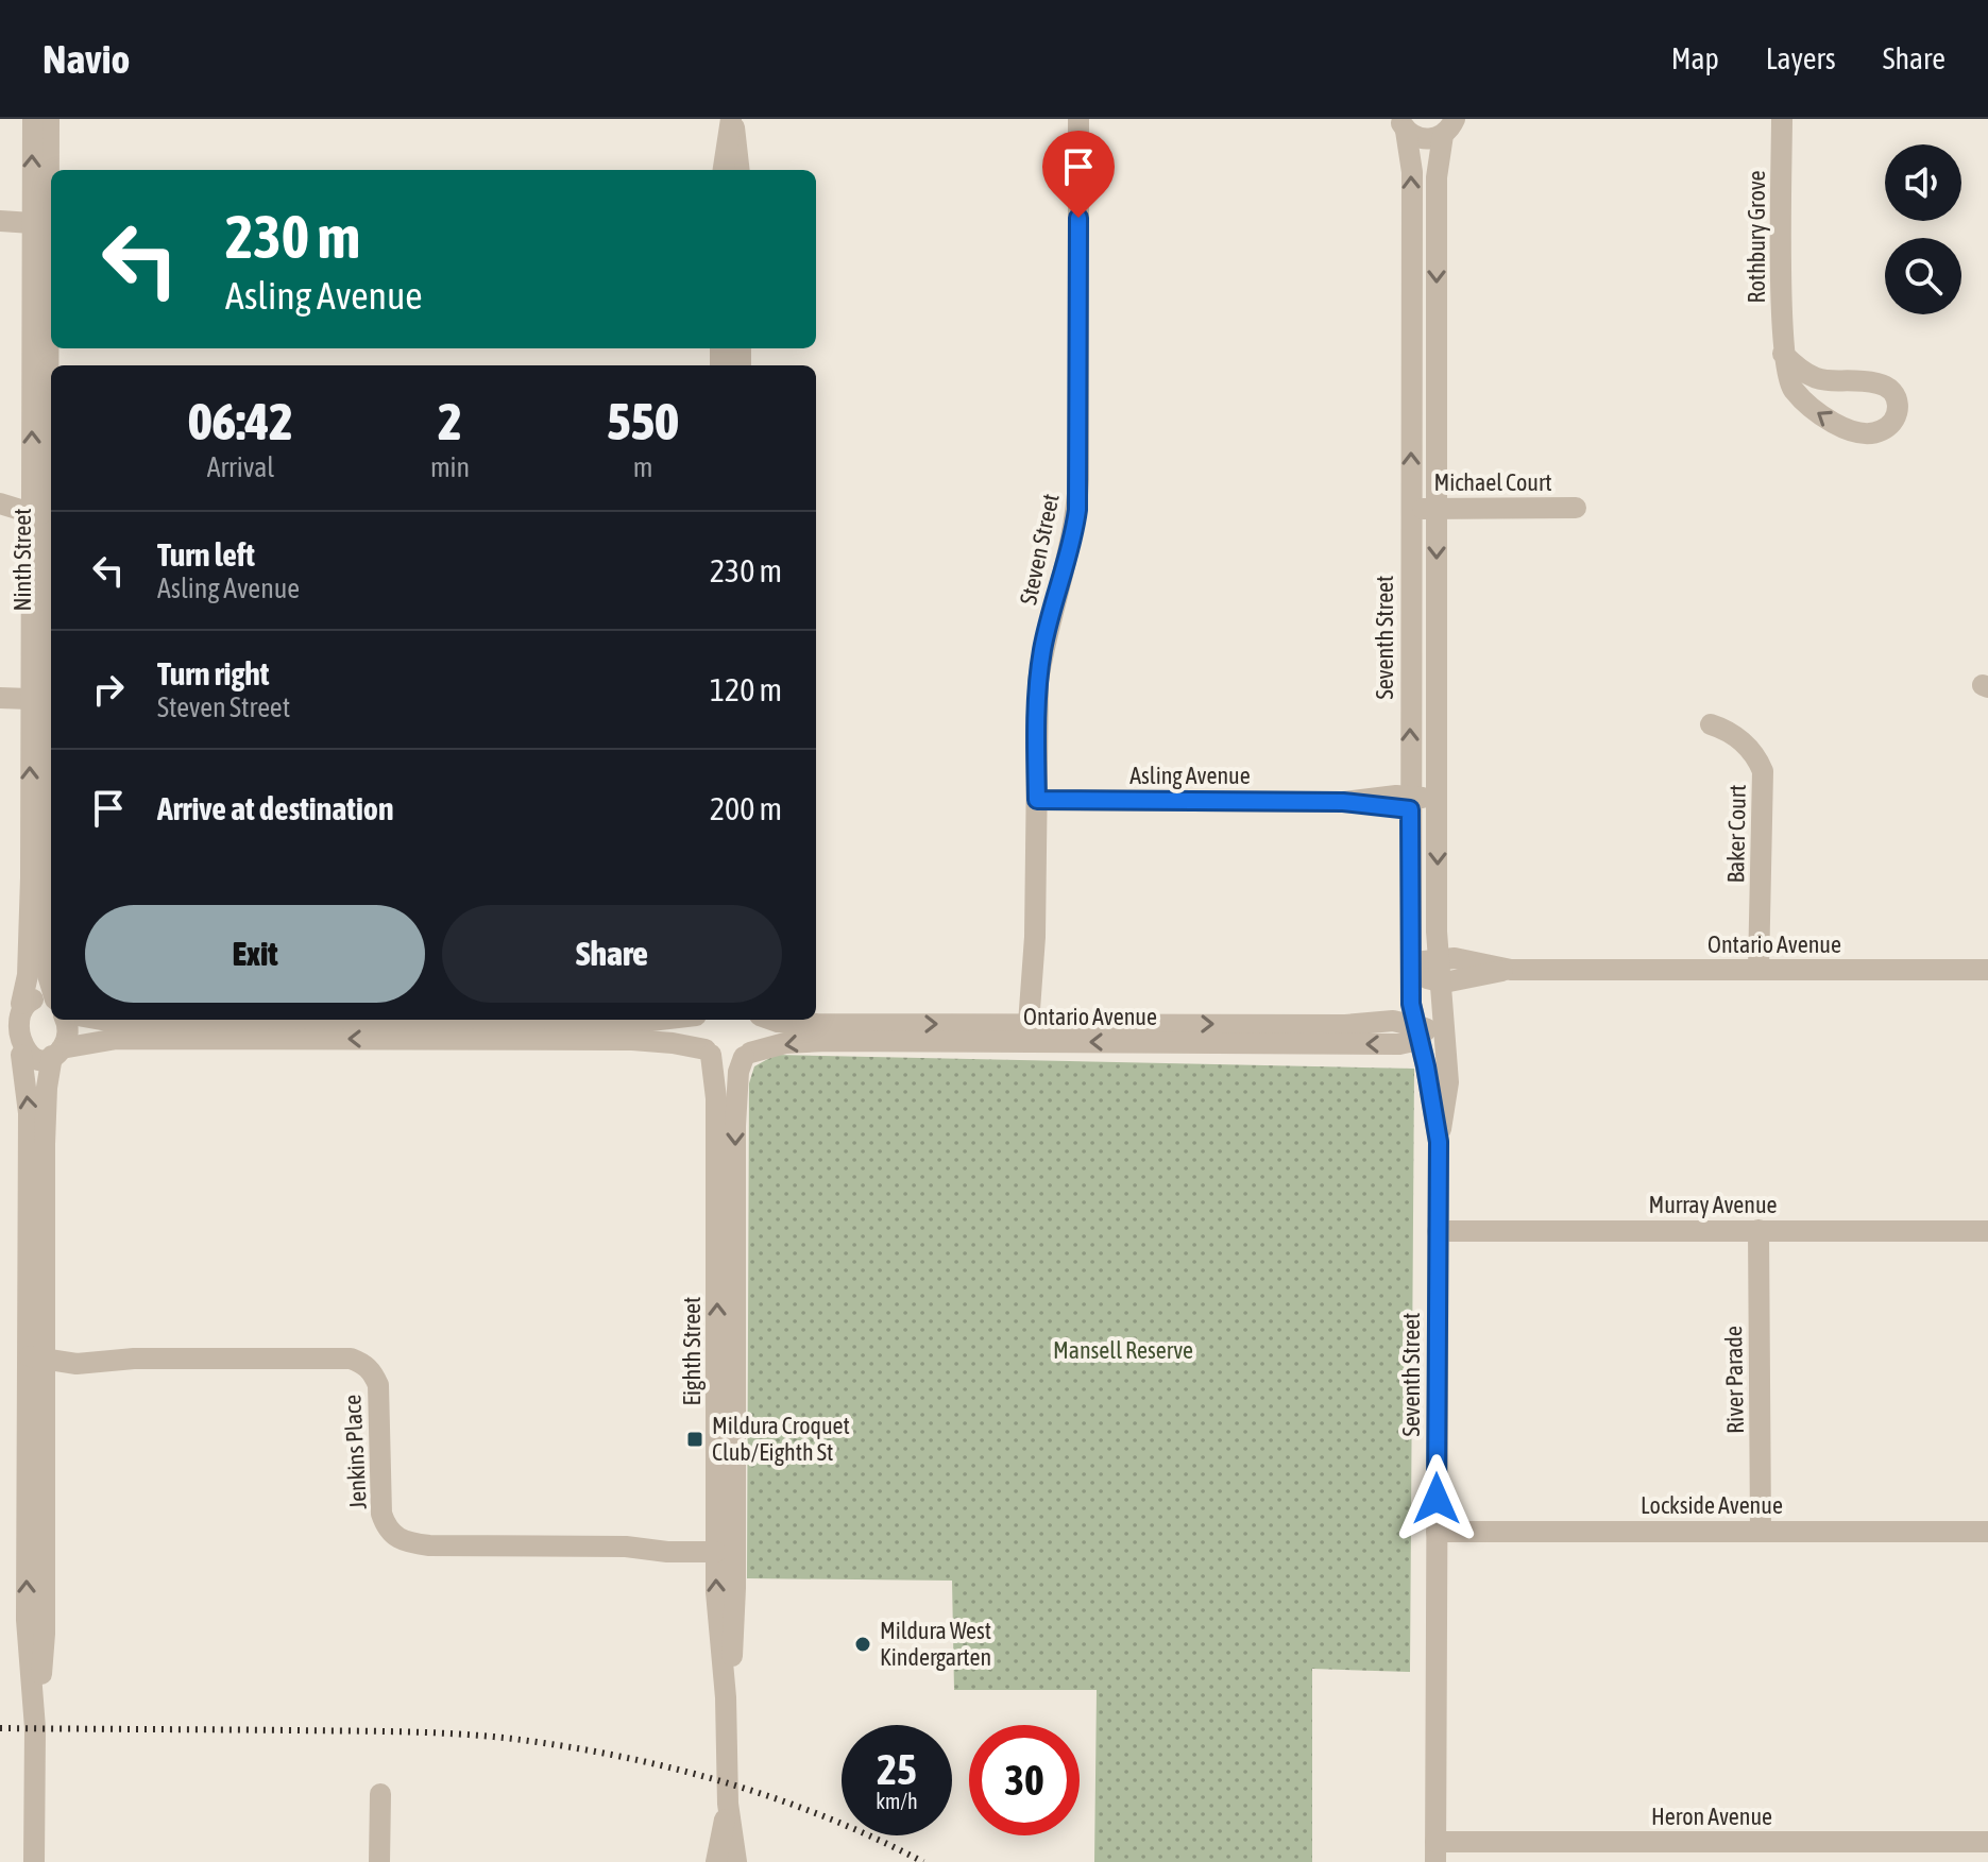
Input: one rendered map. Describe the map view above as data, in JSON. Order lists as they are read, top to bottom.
{
  "streets": {
    "street": [
      "Rothbury Grove",
      "Michael Court",
      "Steven Street",
      "Ninth Street",
      "Seventh Street",
      "Asling Avenue",
      "Baker Court",
      "Ontario Avenue",
      "Murray Avenue",
      "Eighth Street",
      "River Parade",
      "Jenkins Place",
      "Lockside Avenue",
      "Heron Avenue"
    ]
  },
  "crossings": [
    ["Michael Court", "Seventh Street"],
    ["Steven Street", "Asling Avenue"],
    ["Steven Street", "Ontario Avenue"],
    ["Seventh Street", "Asling Avenue"],
    ["Seventh Street", "Ontario Avenue"],
    ["Seventh Street", "Murray Avenue"],
    ["Seventh Street", "Lockside Avenue"],
    ["Seventh Street", "Heron Avenue"],
    ["Baker Court", "Ontario Avenue"],
    ["Ontario Avenue", "Eighth Street"],
    ["Murray Avenue", "River Parade"],
    ["Eighth Street", "Jenkins Place"],
    ["River Parade", "Lockside Avenue"]
  ],
  "parks": ["Mansell Reserve"],
  "places": {
    "transit": ["Mildura Croquet Club/Eighth St"],
    "other": ["Mildura West Kindergarten"]
  },
  "page": {
    "header": "Navio",
    "nav": ["Map", "Layers", "Share"],
    "turn": ["230 m", "Asling Avenue"],
    "eta": [
      "06:42",
      "Arrival",
      "2",
      "min",
      "550",
      "m"
    ],
    "list": [
      {
        "name": "Turn left",
        "note": "Asling Avenue",
        "value": "230 m"
      },
      {
        "name": "Turn right",
        "note": "Steven Street",
        "value": "120 m"
      },
      {
        "name": "Arrive at destination",
        "value": "200 m"
      }
    ],
    "buttons": ["Exit", "Share"],
    "speed": "25 km/h",
    "limit": "30"
  }
}
